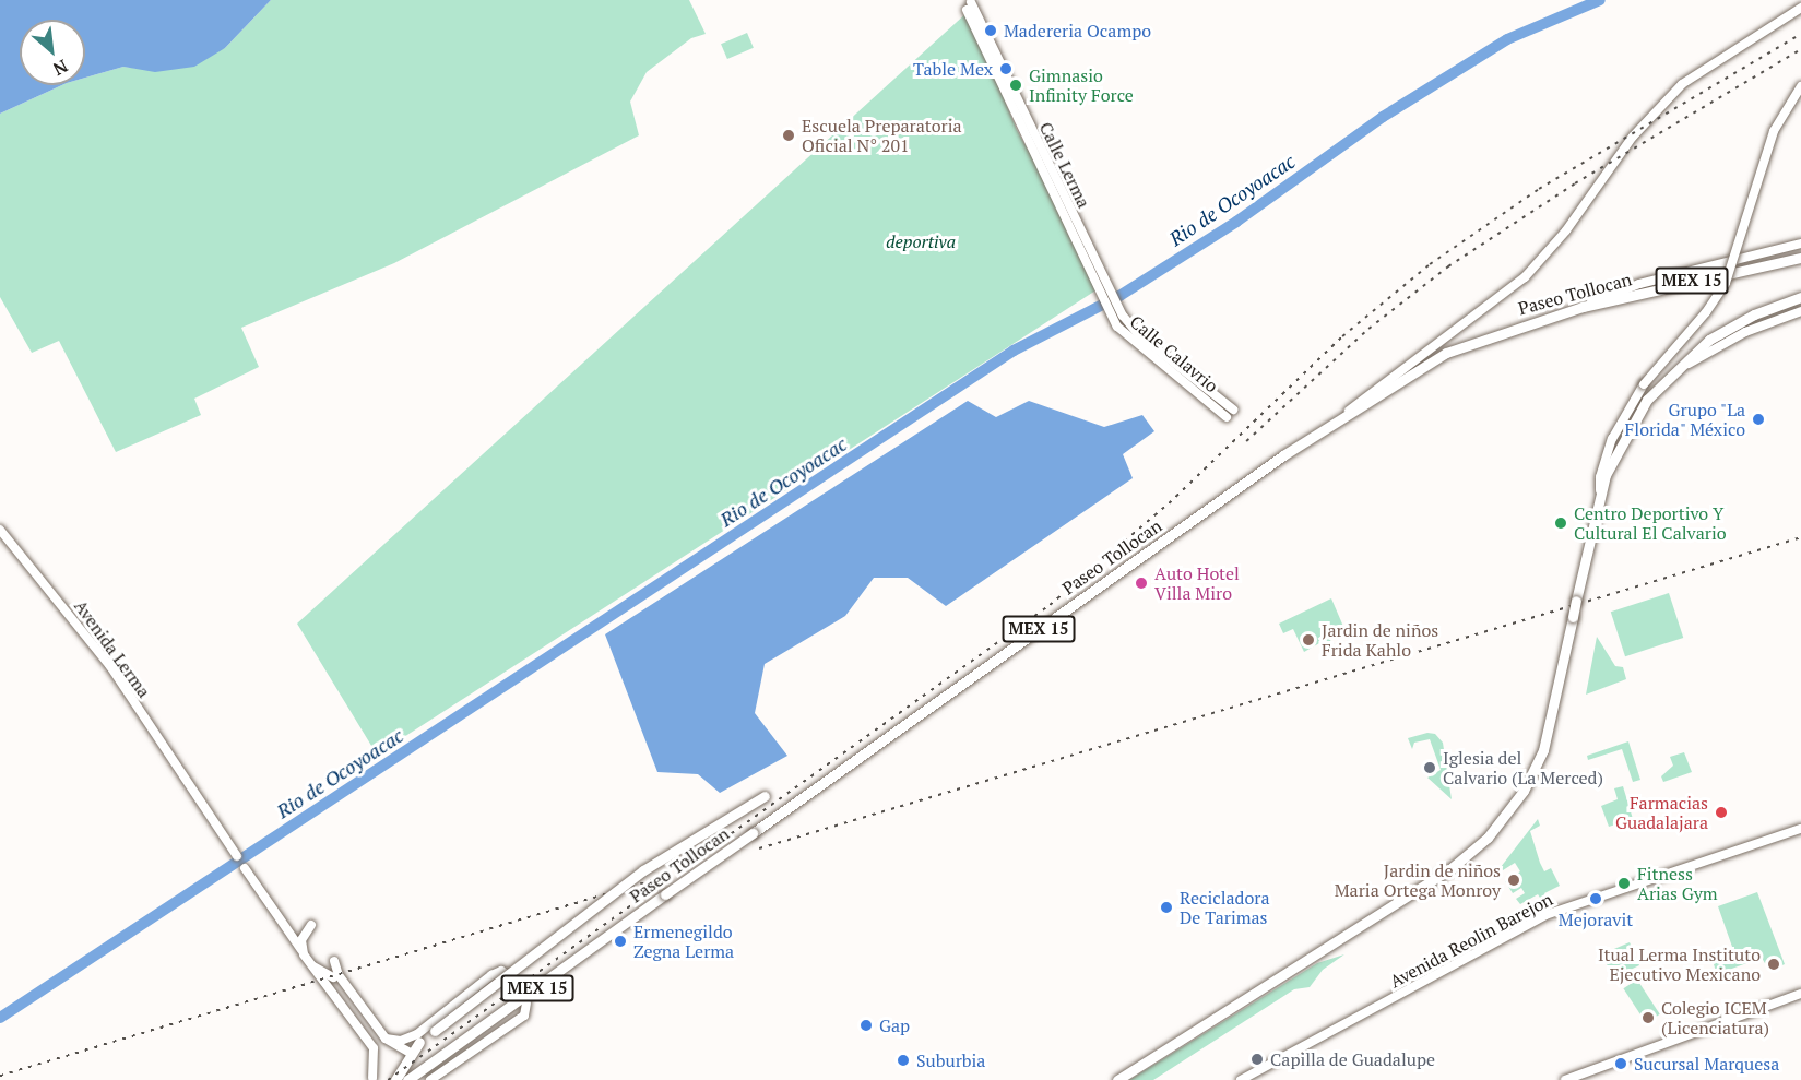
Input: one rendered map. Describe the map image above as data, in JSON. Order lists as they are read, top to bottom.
{
  "streets": {
    "highway": ["MEX 15", "Paseo Tollocan"],
    "main road": [
      "Calle Lerma",
      "Calle Calavrio",
      "Avenida Lerma",
      "Avenida Reolin Barejon"
    ]
  },
  "crossings": [
    ["Calle Lerma", "Calle Calavrio"]
  ],
  "water": ["Rio de Ocoyoacac"],
  "parks": ["deportiva"],
  "places": [
    "Madereria Ocampo",
    "Table Mex",
    "Gimnasio Infinity Force",
    "Escuela Preparatoria Oficial N° 201",
    "Grupo \"La Florida\" México",
    "Centro Deportivo Y Cultural El Calvario",
    "Auto Hotel Villa Miro",
    "Jardin de niños Frida Kahlo",
    "Iglesia del Calvario (La Merced)",
    "Farmacias Guadalajara",
    "Jardin de niños Maria Ortega Monroy",
    "Fitness Arias Gym",
    "Mejoravit",
    "Recicladora De Tarimas",
    "Ermenegildo Zegna Lerma",
    "Itual Lerma Instituto Ejecutivo Mexicano",
    "Colegio ICEM (Licenciatura)",
    "Gap",
    "Capilla de Guadalupe",
    "Suburbia",
    "Sucursal Marquesa"
  ],
  "north": "bottom right"
}
